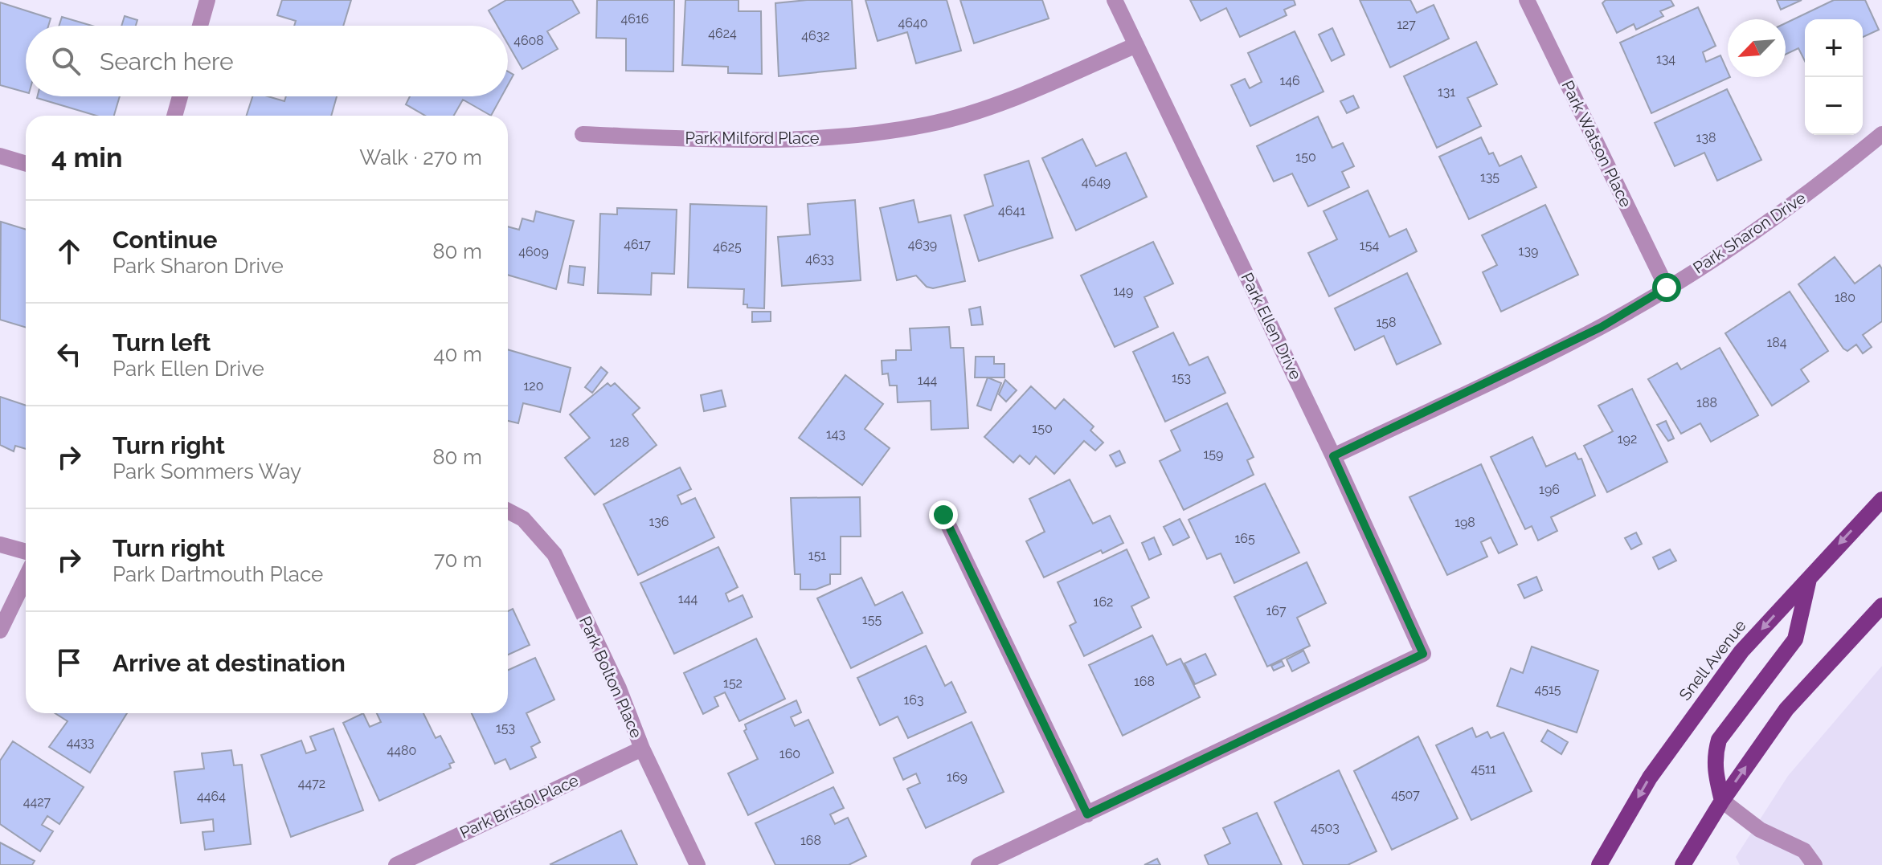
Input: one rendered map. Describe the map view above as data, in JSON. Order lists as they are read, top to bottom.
{
  "streets": {
    "main road": ["Snell Avenue"],
    "street": [
      "Park Milford Place",
      "Park Watson Place",
      "Park Sharon Drive",
      "Park Ellen Drive",
      "Park Bolton Place",
      "Park Bristol Place"
    ]
  },
  "crossings": [
    ["Park Milford Place", "Park Ellen Drive"],
    ["Park Watson Place", "Park Sharon Drive"],
    ["Park Sharon Drive", "Park Ellen Drive"],
    ["Park Bolton Place", "Park Bristol Place"]
  ],
  "house_numbers": [
    "4616",
    "4640",
    "127",
    "4624",
    "4632",
    "4608",
    "134",
    "146",
    "131",
    "138",
    "150",
    "135",
    "4649",
    "4641",
    "4617",
    "4639",
    "154",
    "4625",
    "139",
    "4609",
    "4633",
    "149",
    "180",
    "158",
    "184",
    "153",
    "144",
    "120",
    "188",
    "150",
    "143",
    "192",
    "128",
    "159",
    "196",
    "136",
    "198",
    "165",
    "151",
    "144",
    "162",
    "167",
    "155",
    "168",
    "152",
    "4515",
    "163",
    "153",
    "4433",
    "4480",
    "160",
    "4511",
    "169",
    "4472",
    "4507",
    "4464",
    "4427",
    "4503",
    "168"
  ],
  "north": "bottom left",
  "page": {
    "map_buttons": ["+", "−"],
    "search": "Search here",
    "heading": ["4 min", "Walk · 270 m"],
    "list": [
      ["Continue", "Park Sharon Drive", "80 m"],
      ["Turn left", "Park Ellen Drive", "40 m"],
      ["Turn right", "Park Sommers Way", "80 m"],
      ["Turn right", "Park Dartmouth Place", "70 m"],
      "Arrive at destination"
    ]
  }
}
